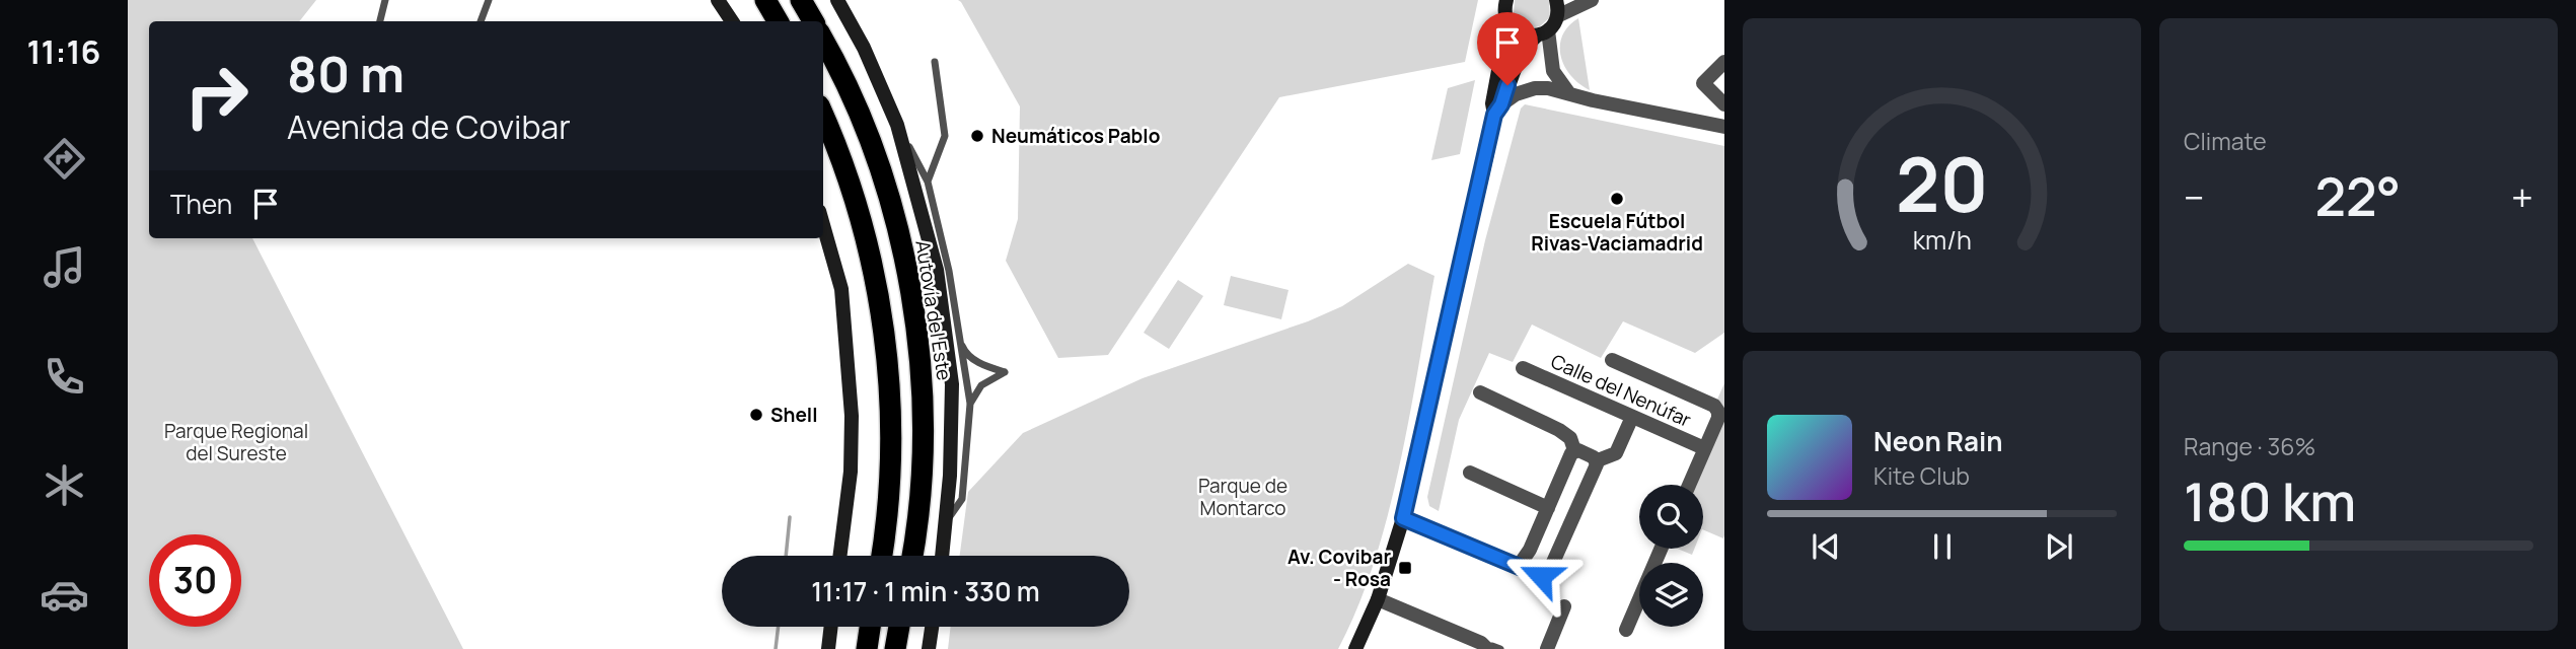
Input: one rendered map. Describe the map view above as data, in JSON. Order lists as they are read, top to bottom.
{
  "streets": {
    "highway": ["Autovía del Este"],
    "street": ["Calle del Nenúfar"]
  },
  "parks": ["Parque Regional del Sureste", "Parque de Montarco"],
  "places": {
    "other": ["Neumáticos Pablo", "Escuela Fútbol Rivas-Vaciamadrid", "Shell"],
    "transit": ["Av. Covibar - Rosa"]
  },
  "page": {
    "tabs": "11:16",
    "tile": [
      "Climate",
      ["Range · 36%", "180 km"]
    ],
    "turn": ["80 m", "Avenida de Covibar"],
    "heat": ["−", "22°", "+"],
    "then": "Then",
    "song": ["Neon Rain", "Kite Club"],
    "limit": "30",
    "trip": "11:17 · 1 min · 330 m",
    "gauge": ["20", "km/h"]
  }
}
